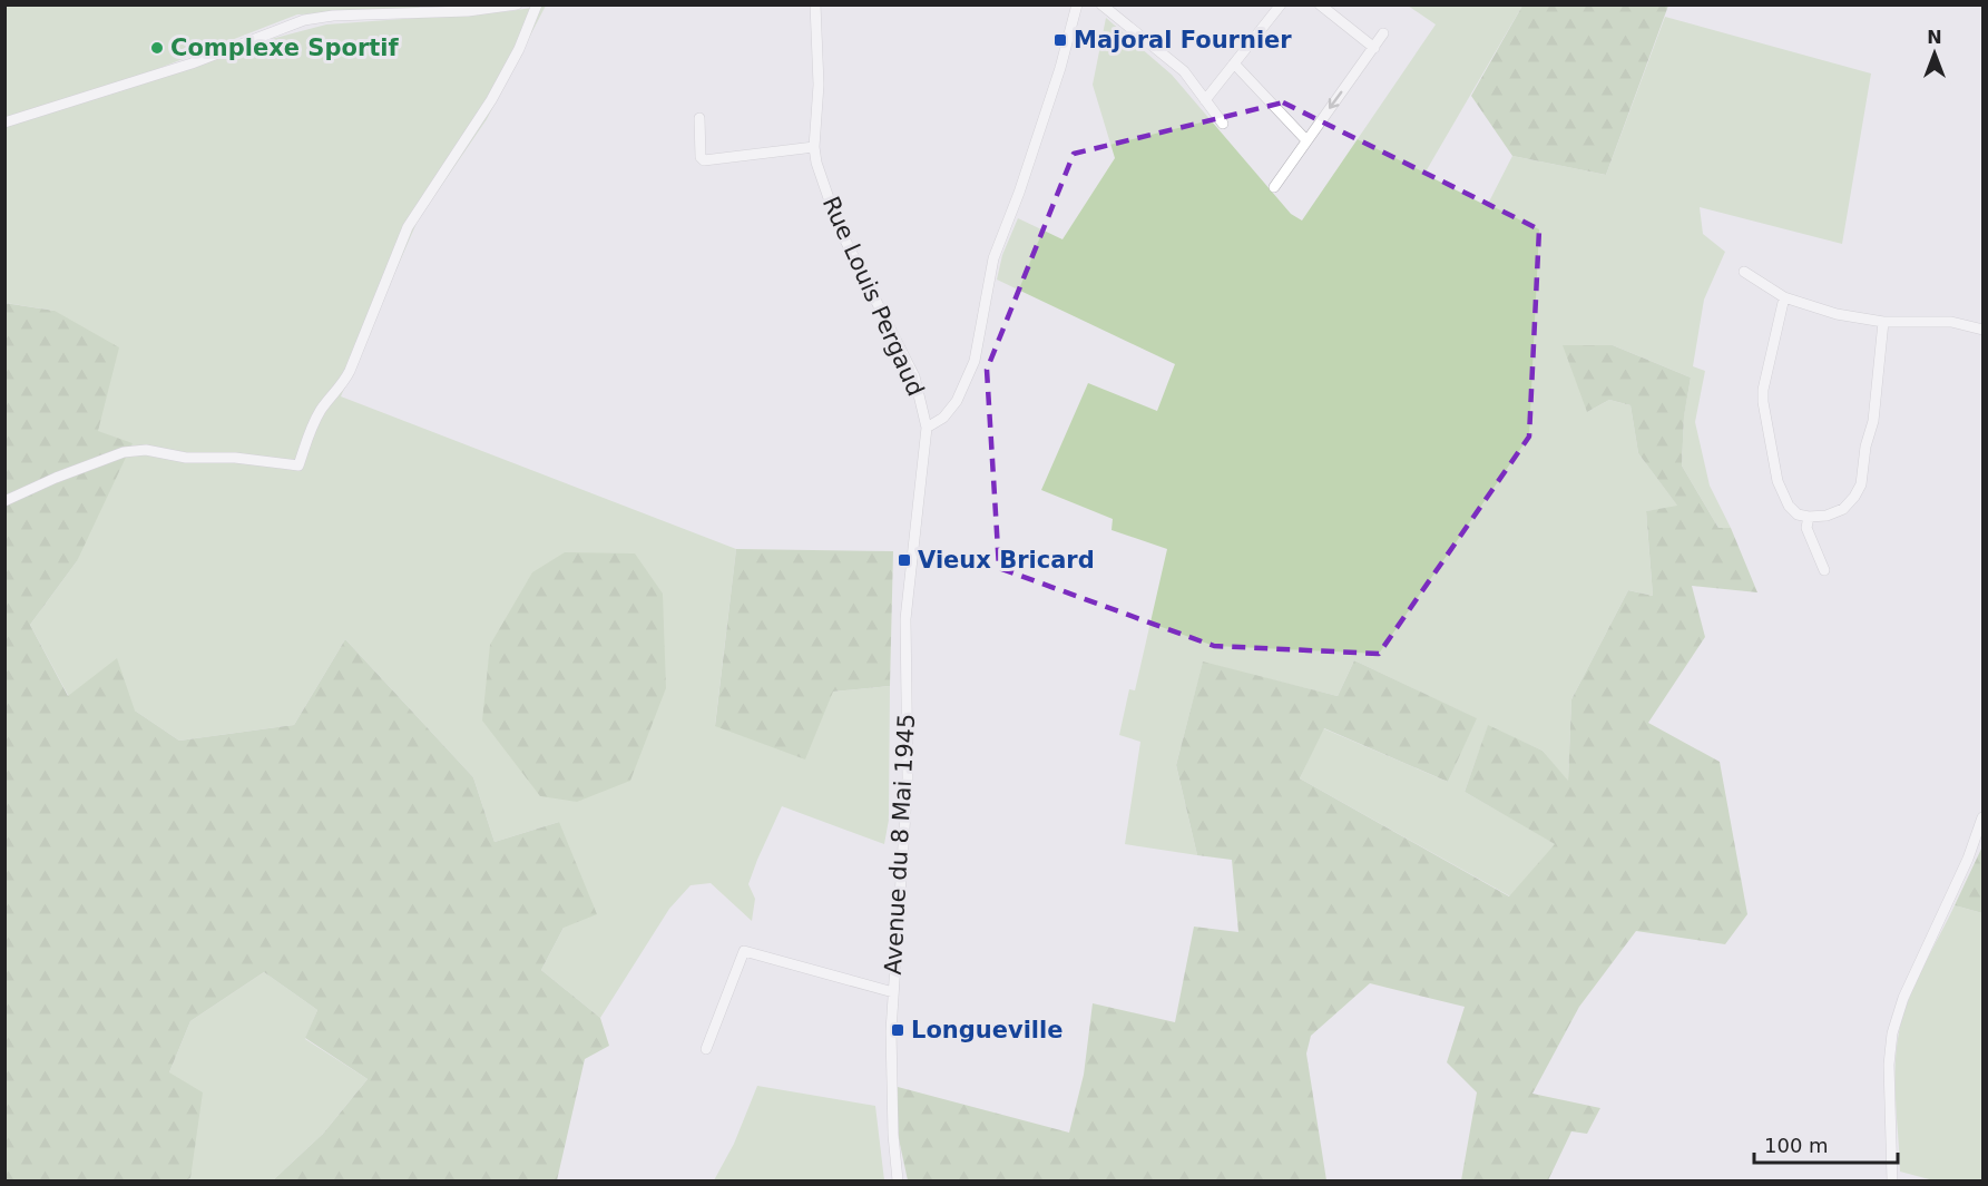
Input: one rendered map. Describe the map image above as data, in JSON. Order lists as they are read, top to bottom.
{
  "streets": {
    "street": ["Rue Louis Pergaud", "Avenue du 8 Mai 1945"]
  },
  "crossings": [
    ["Rue Louis Pergaud", "Avenue du 8 Mai 1945"]
  ],
  "places": {
    "transit": ["Majoral Fournier", "Vieux Bricard", "Longueville"],
    "other": ["Complexe Sportif"]
  },
  "scale_bar": "100 m",
  "north": "top"
}
